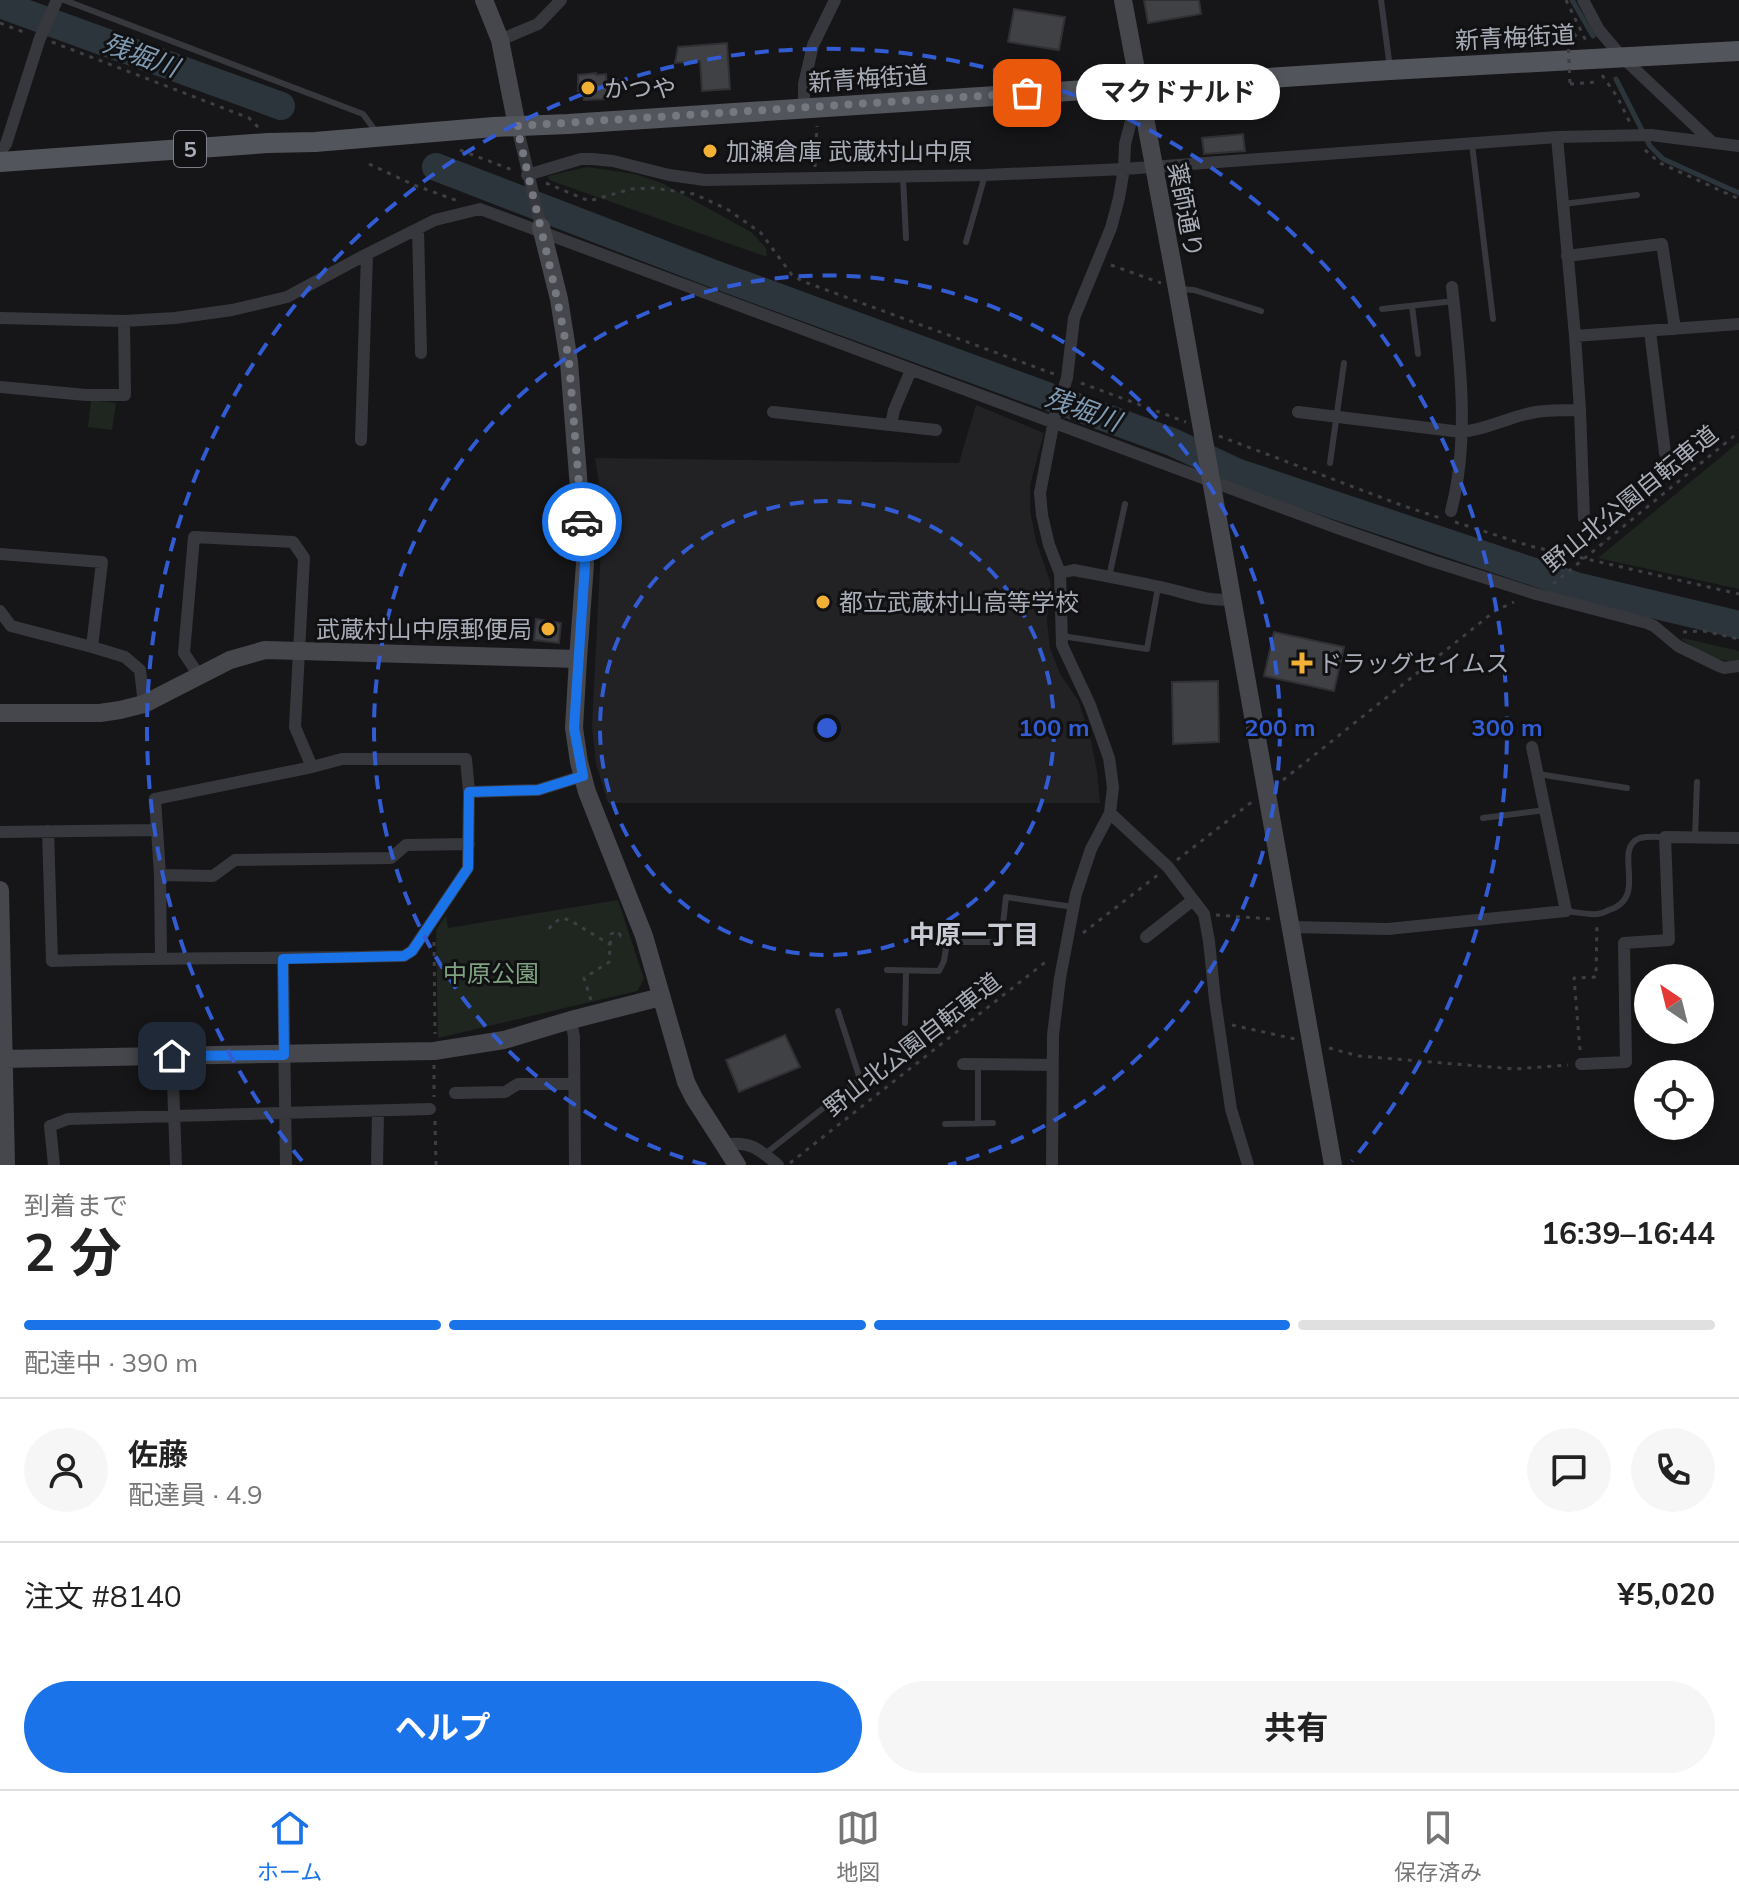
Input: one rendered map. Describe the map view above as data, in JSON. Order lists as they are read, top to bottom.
{
  "streets": {
    "main road": ["新青梅街道", "5"],
    "street": ["薬師通り"],
    "path": ["野山北公園自転車道"]
  },
  "crossings": [
    ["新青梅街道", "薬師通り"]
  ],
  "districts": ["中原一丁目"],
  "water": ["残堀川"],
  "parks": ["中原公園"],
  "places": {
    "other": [
      "かつや",
      "マクドナルド",
      "加瀬倉庫 武蔵村山中原",
      "都立武蔵村山高等学校",
      "武蔵村山中原郵便局"
    ],
    "health": ["ドラッグセイムス"]
  },
  "north": "top left",
  "page": {
    "bubble": "マクドナルド",
    "heading": ["2 分", "到着まで", "16:39–16:44"],
    "panel": [
      "佐藤",
      "配達員 · 4.9",
      "注文 #8140",
      "¥5,020"
    ],
    "bar": "配達中 · 390 m",
    "buttons": ["ヘルプ", "共有"],
    "tabs": ["ホーム", "地図", "保存済み"]
  },
  "rings": ["100 m", "200 m", "300 m"]
}
